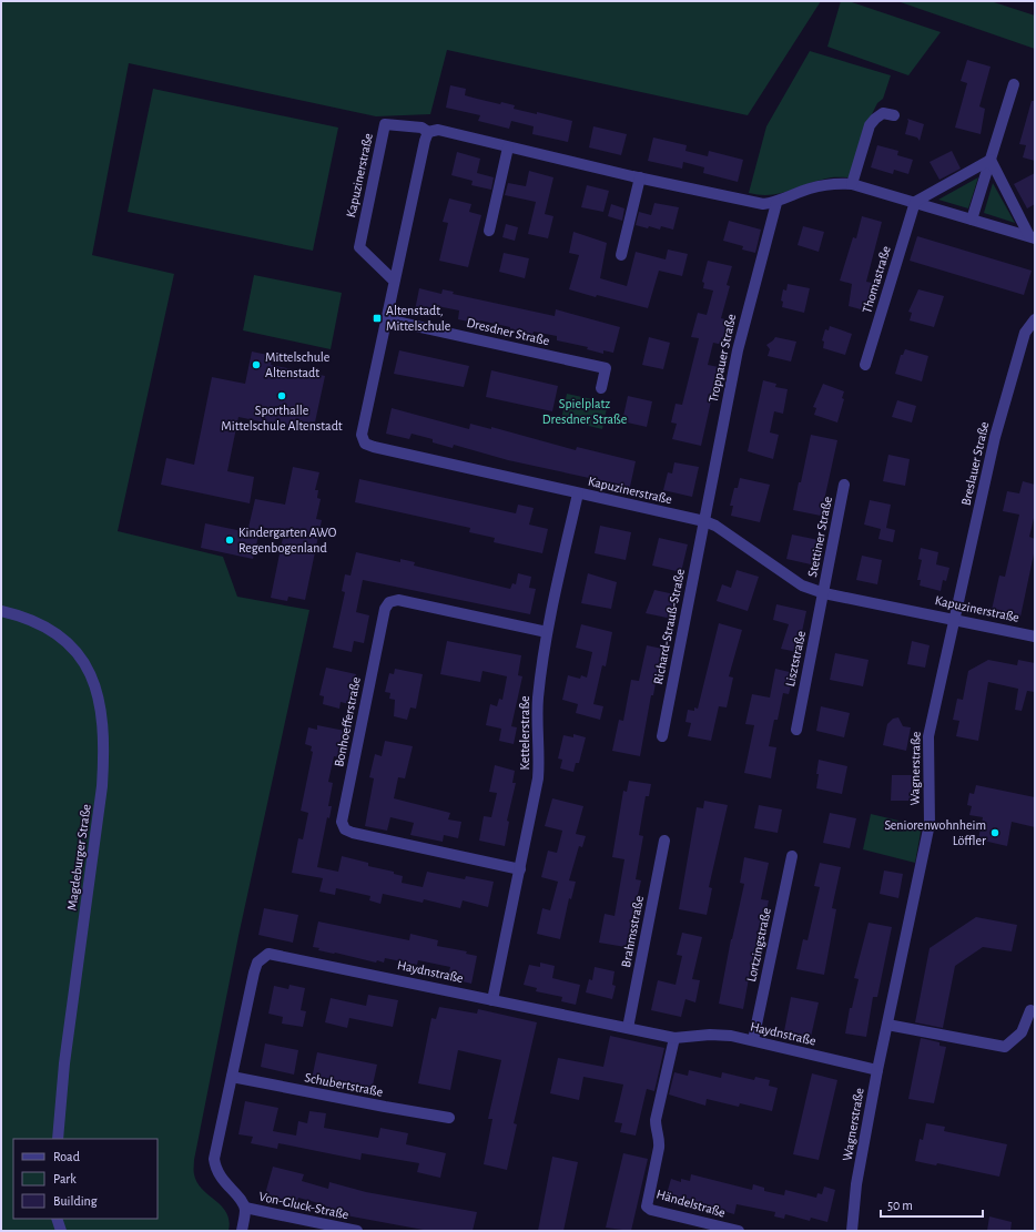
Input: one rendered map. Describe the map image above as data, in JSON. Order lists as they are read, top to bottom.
{
  "streets": {
    "street": [
      "Kapuzinerstraße",
      "Thomastraße",
      "Dresdner Straße",
      "Troppauer Straße",
      "Breslauer Straße",
      "Stettiner Straße",
      "Richard-Strauß-Straße",
      "Lisztstraße",
      "Bonhoefferstraße",
      "Kettelerstraße",
      "Wagnerstraße",
      "Magdeburger Straße",
      "Brahmsstraße",
      "Lortzingstraße",
      "Haydnstraße",
      "Schubertstraße",
      "Händelstraße",
      "Von-Gluck-Straße"
    ]
  },
  "crossings": [
    ["Kapuzinerstraße", "Dresdner Straße"],
    ["Kapuzinerstraße", "Troppauer Straße"],
    ["Kapuzinerstraße", "Breslauer Straße"],
    ["Kapuzinerstraße", "Stettiner Straße"],
    ["Kapuzinerstraße", "Richard-Strauß-Straße"],
    ["Kapuzinerstraße", "Lisztstraße"],
    ["Kapuzinerstraße", "Kettelerstraße"],
    ["Kapuzinerstraße", "Wagnerstraße"],
    ["Troppauer Straße", "Richard-Strauß-Straße"],
    ["Breslauer Straße", "Wagnerstraße"],
    ["Stettiner Straße", "Lisztstraße"],
    ["Bonhoefferstraße", "Kettelerstraße"],
    ["Kettelerstraße", "Haydnstraße"],
    ["Wagnerstraße", "Haydnstraße"],
    ["Brahmsstraße", "Haydnstraße"],
    ["Lortzingstraße", "Haydnstraße"],
    ["Haydnstraße", "Schubertstraße"],
    ["Haydnstraße", "Händelstraße"],
    ["Haydnstraße", "Von-Gluck-Straße"]
  ],
  "parks": ["Spielplatz Dresdner Straße"],
  "places": {
    "transit": ["Altenstadt, Mittelschule"],
    "other": [
      "Mittelschule Altenstadt",
      "Sporthalle Mittelschule Altenstadt",
      "Kindergarten AWO Regenbogenland",
      "Seniorenwohnheim Löffler"
    ]
  },
  "legend": ["Road", "Park", "Building"],
  "scale_bar": "50 m"
}
